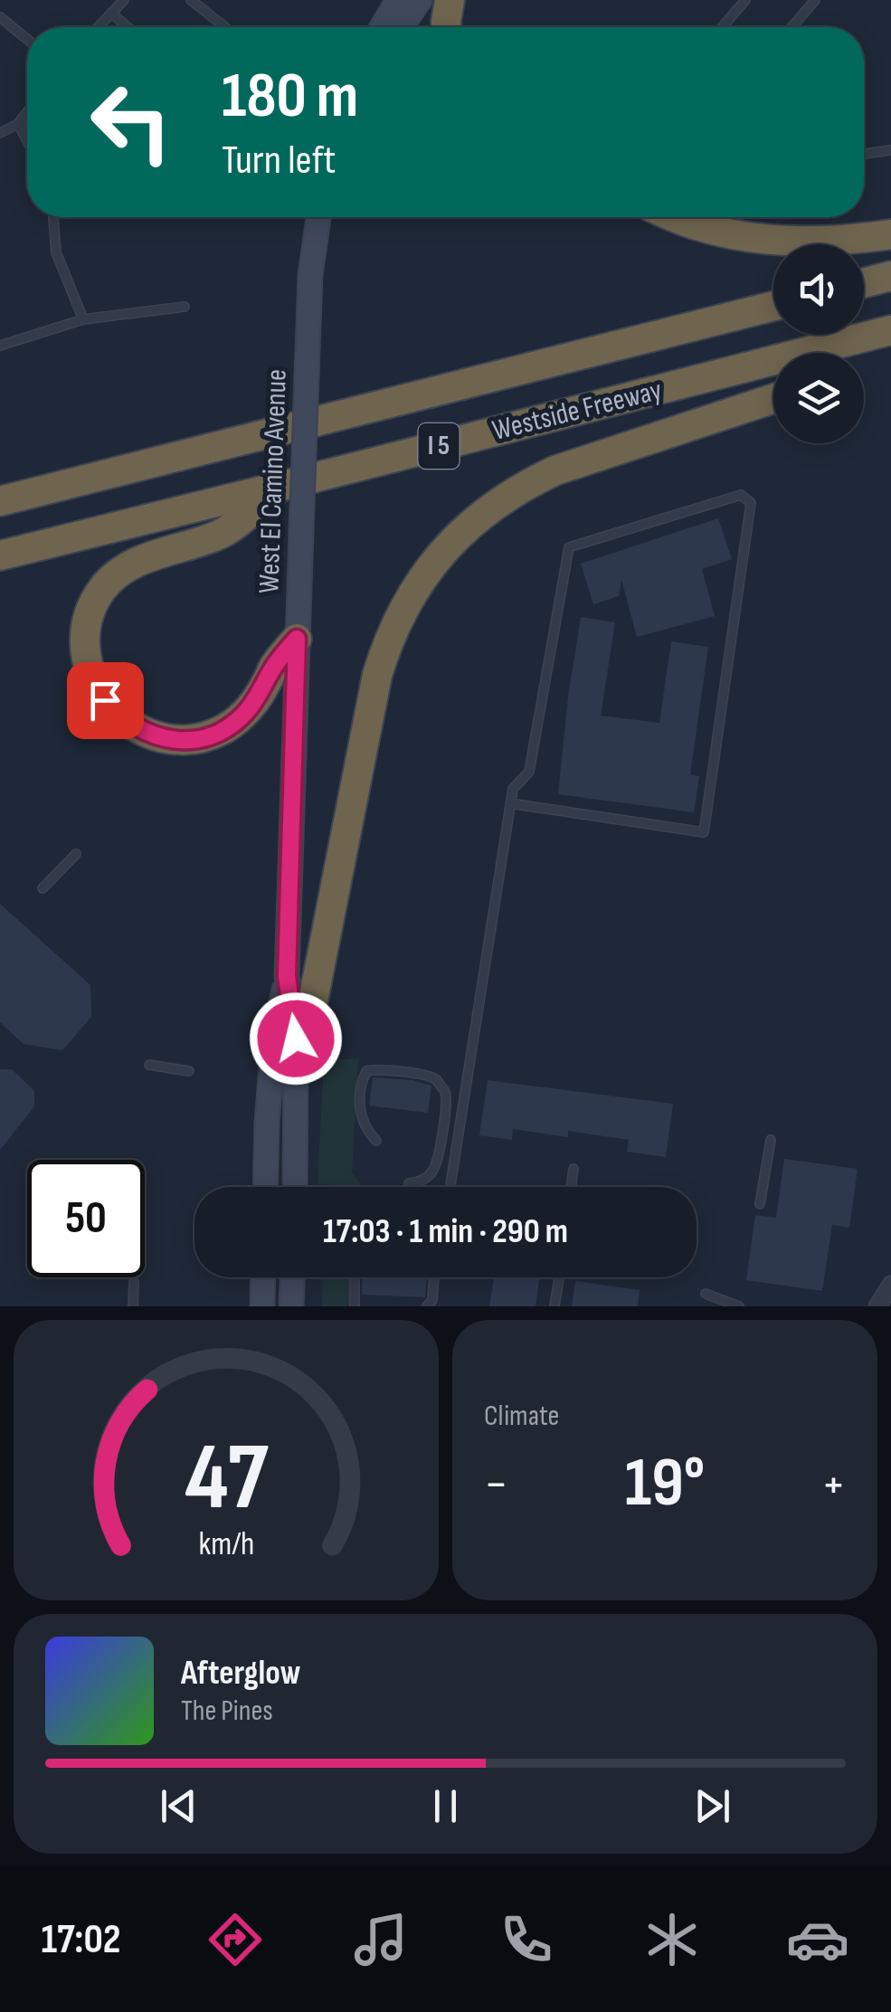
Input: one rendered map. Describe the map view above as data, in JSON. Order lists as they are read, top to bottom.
{
  "streets": {
    "highway": ["Westside Freeway", "I 5"],
    "main road": ["West El Camino Avenue"]
  },
  "page": {
    "turn": ["180 m", "Turn left"],
    "limit": "50",
    "trip": "17:03 · 1 min · 290 m",
    "tile": "Climate",
    "heat": ["−", "19°", "+"],
    "song": ["Afterglow", "The Pines"],
    "tabs": "17:02",
    "gauge": ["47", "km/h"]
  }
}
